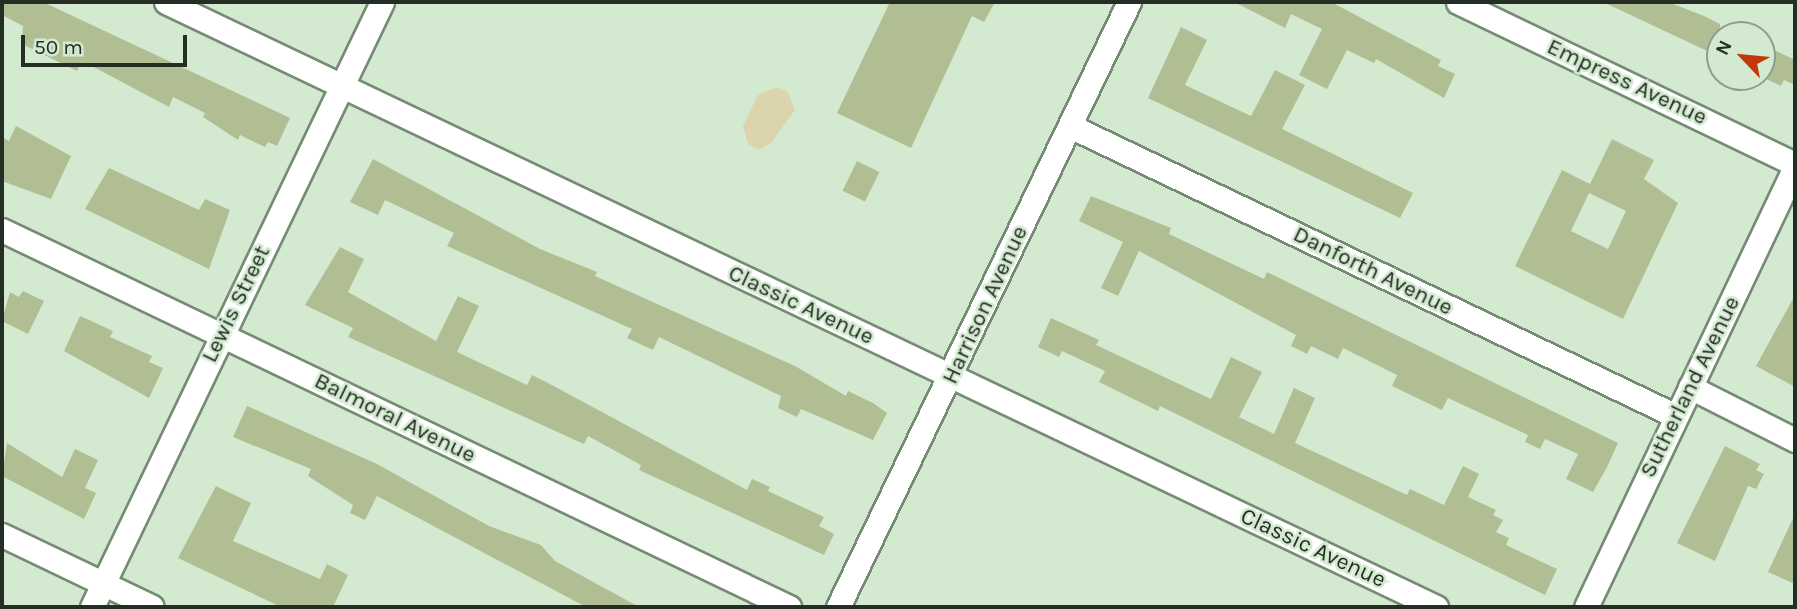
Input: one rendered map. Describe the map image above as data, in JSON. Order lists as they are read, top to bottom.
{
  "streets": {
    "street": [
      "Empress Avenue",
      "Danforth Avenue",
      "Lewis Street",
      "Classic Avenue",
      "Harrison Avenue",
      "Sutherland Avenue",
      "Balmoral Avenue"
    ]
  },
  "crossings": [
    ["Empress Avenue", "Sutherland Avenue"],
    ["Danforth Avenue", "Harrison Avenue"],
    ["Danforth Avenue", "Sutherland Avenue"],
    ["Lewis Street", "Classic Avenue"],
    ["Lewis Street", "Balmoral Avenue"],
    ["Classic Avenue", "Harrison Avenue"]
  ],
  "scale_bar": "50 m",
  "north": "top left"
}
